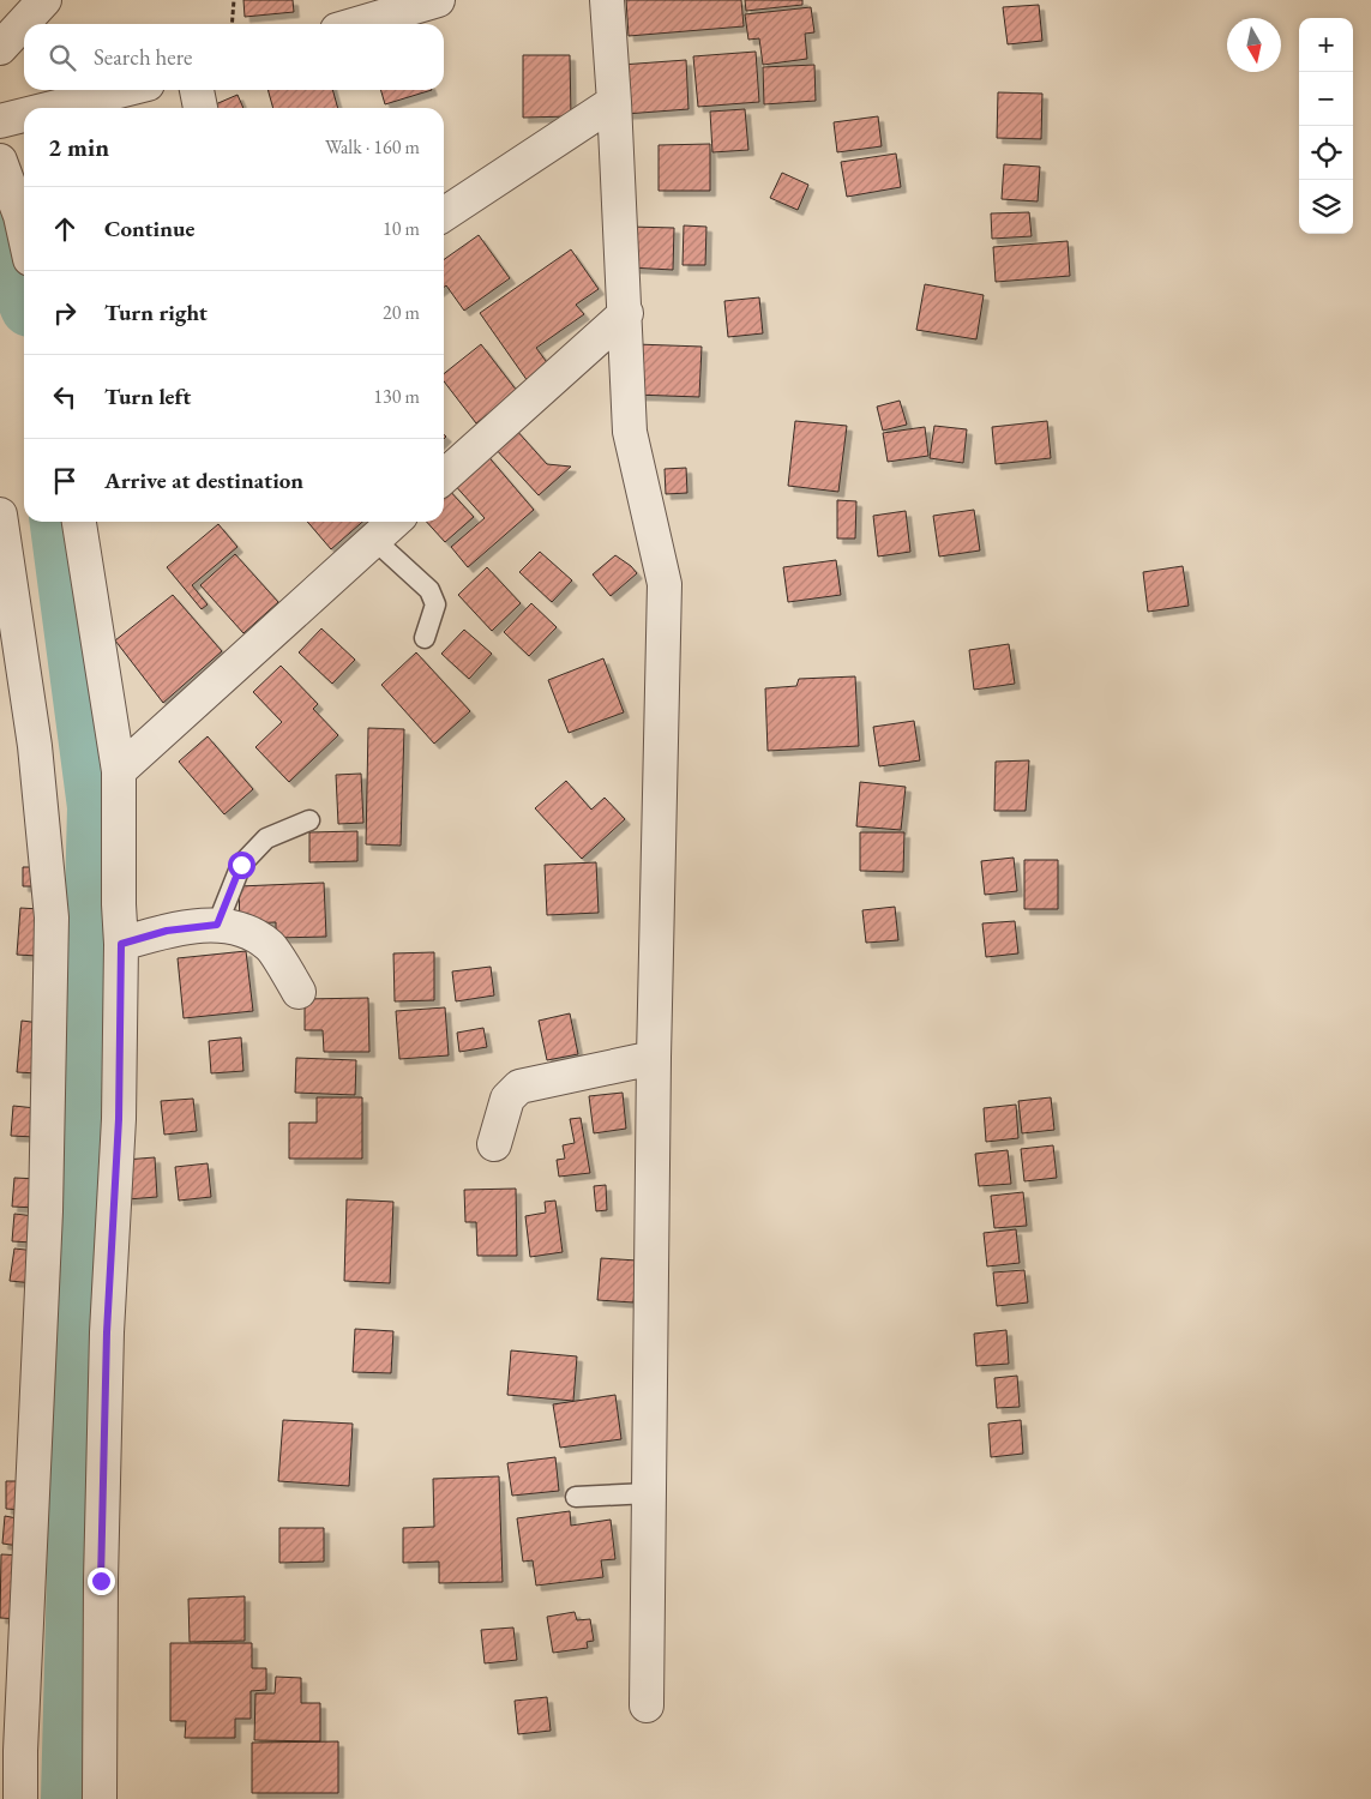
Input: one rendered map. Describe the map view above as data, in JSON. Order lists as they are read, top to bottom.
{
  "north": "bottom",
  "page": {
    "map_buttons": ["+", "−"],
    "search": "Search here",
    "heading": ["2 min", "Walk · 160 m"],
    "list": [
      ["Continue", "10 m"],
      ["Turn right", "20 m"],
      ["Turn left", "130 m"],
      "Arrive at destination"
    ]
  }
}
